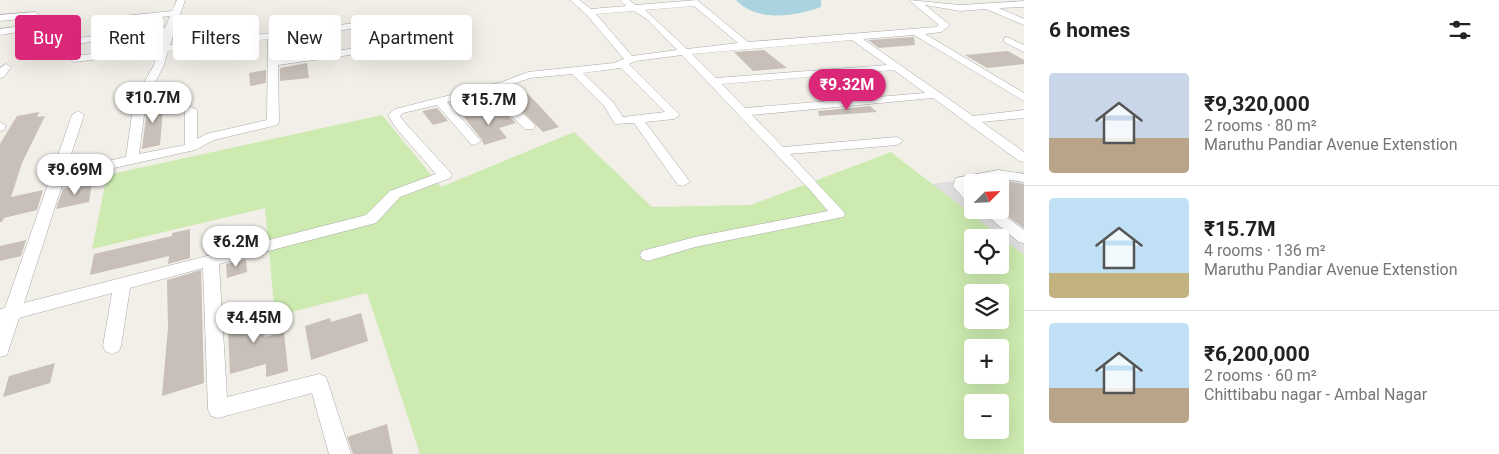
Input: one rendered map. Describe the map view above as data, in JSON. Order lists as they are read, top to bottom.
{
  "north": "top right",
  "page": {
    "heading": "6 homes",
    "chip": [
      "Buy",
      "Rent",
      "Filters",
      "New",
      "Apartment"
    ],
    "list": [
      {
        "name": "₹9,320,000",
        "note": "2 rooms · 80 m² · Maruthu Pandiar Avenue Extenstion"
      },
      {
        "name": "₹15.7M",
        "note": "4 rooms · 136 m² · Maruthu Pandiar Avenue Extenstion"
      },
      {
        "name": "₹6,200,000",
        "note": "2 rooms · 60 m² · Chittibabu nagar - Ambal Nagar"
      }
    ],
    "price": [
      "₹9.32M",
      "₹10.7M",
      "₹15.7M",
      "₹9.69M",
      "₹6.2M",
      "₹4.45M"
    ],
    "map_buttons": ["+", "−"]
  }
}
